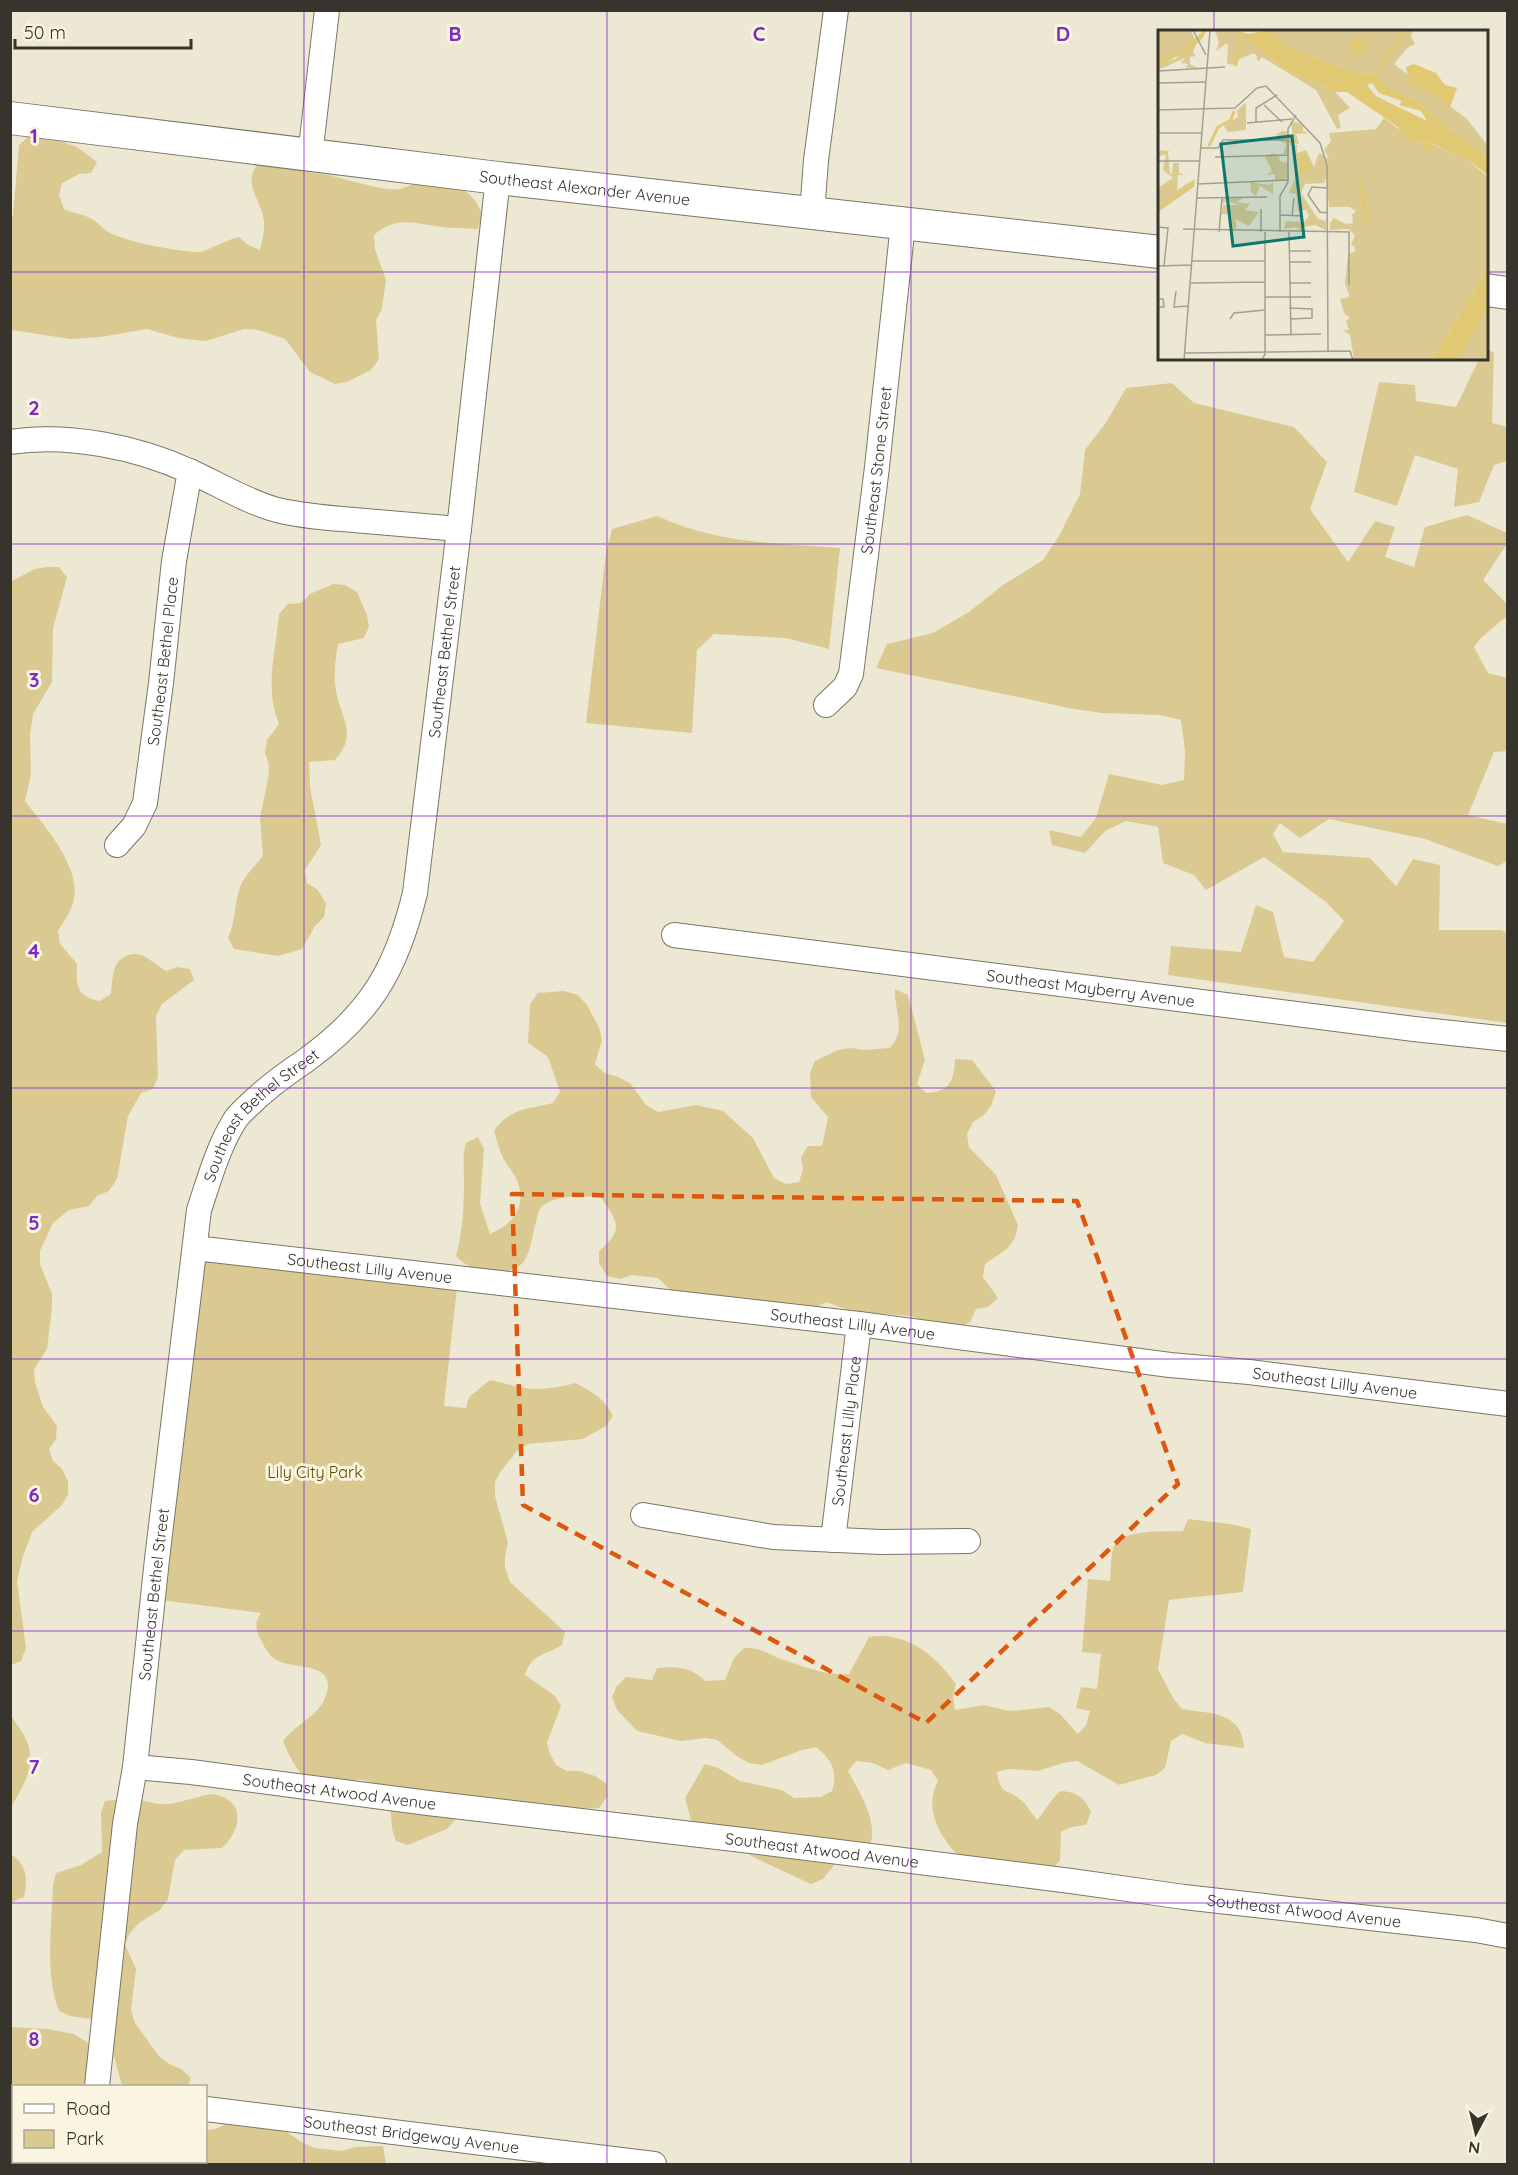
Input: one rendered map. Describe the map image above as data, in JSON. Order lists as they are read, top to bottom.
{
  "streets": {
    "street": [
      "Southeast Alexander Avenue",
      "Southeast Stone Street",
      "Southeast Bethel Street",
      "Southeast Bethel Place",
      "Southeast Mayberry Avenue",
      "Southeast Lilly Avenue",
      "Southeast Lilly Place",
      "Southeast Atwood Avenue",
      "Southeast Bridgeway Avenue"
    ]
  },
  "crossings": [
    ["Southeast Alexander Avenue", "Southeast Stone Street"],
    ["Southeast Alexander Avenue", "Southeast Bethel Street"],
    ["Southeast Bethel Street", "Southeast Lilly Avenue"],
    ["Southeast Bethel Street", "Southeast Atwood Avenue"],
    ["Southeast Lilly Avenue", "Southeast Lilly Place"]
  ],
  "parks": ["Lily City Park"],
  "legend": ["Road", "Park"],
  "scale_bar": "50 m",
  "north": "bottom",
  "grid": {
    "columns": ["B", "C", "D"],
    "rows": [
      "1",
      "2",
      "3",
      "4",
      "5",
      "6",
      "7",
      "8"
    ]
  }
}
